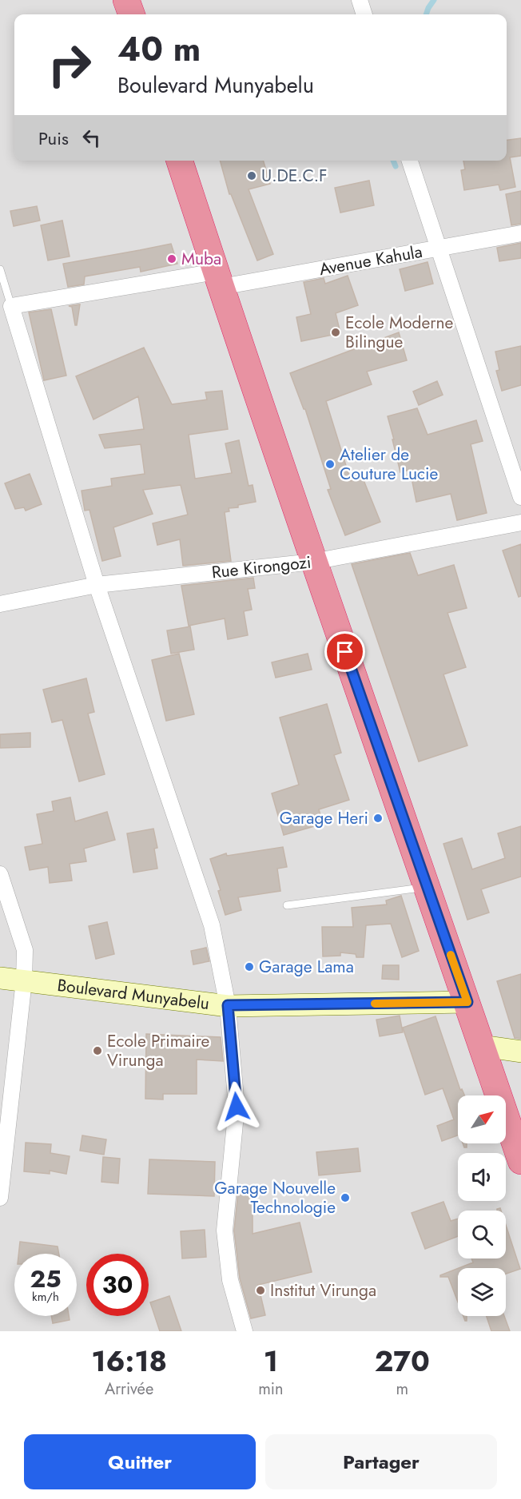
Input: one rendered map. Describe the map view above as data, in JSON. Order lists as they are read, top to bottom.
{
  "streets": {
    "street": ["Avenue Kahula", "Rue Kirongozi", "Boulevard Munyabelu"]
  },
  "places": [
    "U.DE.C.F",
    "Muba",
    "Ecole Moderne Bilingue",
    "Atelier de Couture Lucie",
    "Garage Heri",
    "Garage Lama",
    "Ecole Primaire Virunga",
    "Garage Nouvelle Technologie",
    "Institut Virunga"
  ],
  "north": "top right",
  "page": {
    "turn": ["40 m", "Boulevard Munyabelu"],
    "then": "Puis",
    "speed": "25 km/h",
    "limit": "30",
    "eta": [
      "16:18",
      "Arrivée",
      "1",
      "min",
      "270",
      "m"
    ],
    "buttons": ["Quitter", "Partager"]
  }
}
